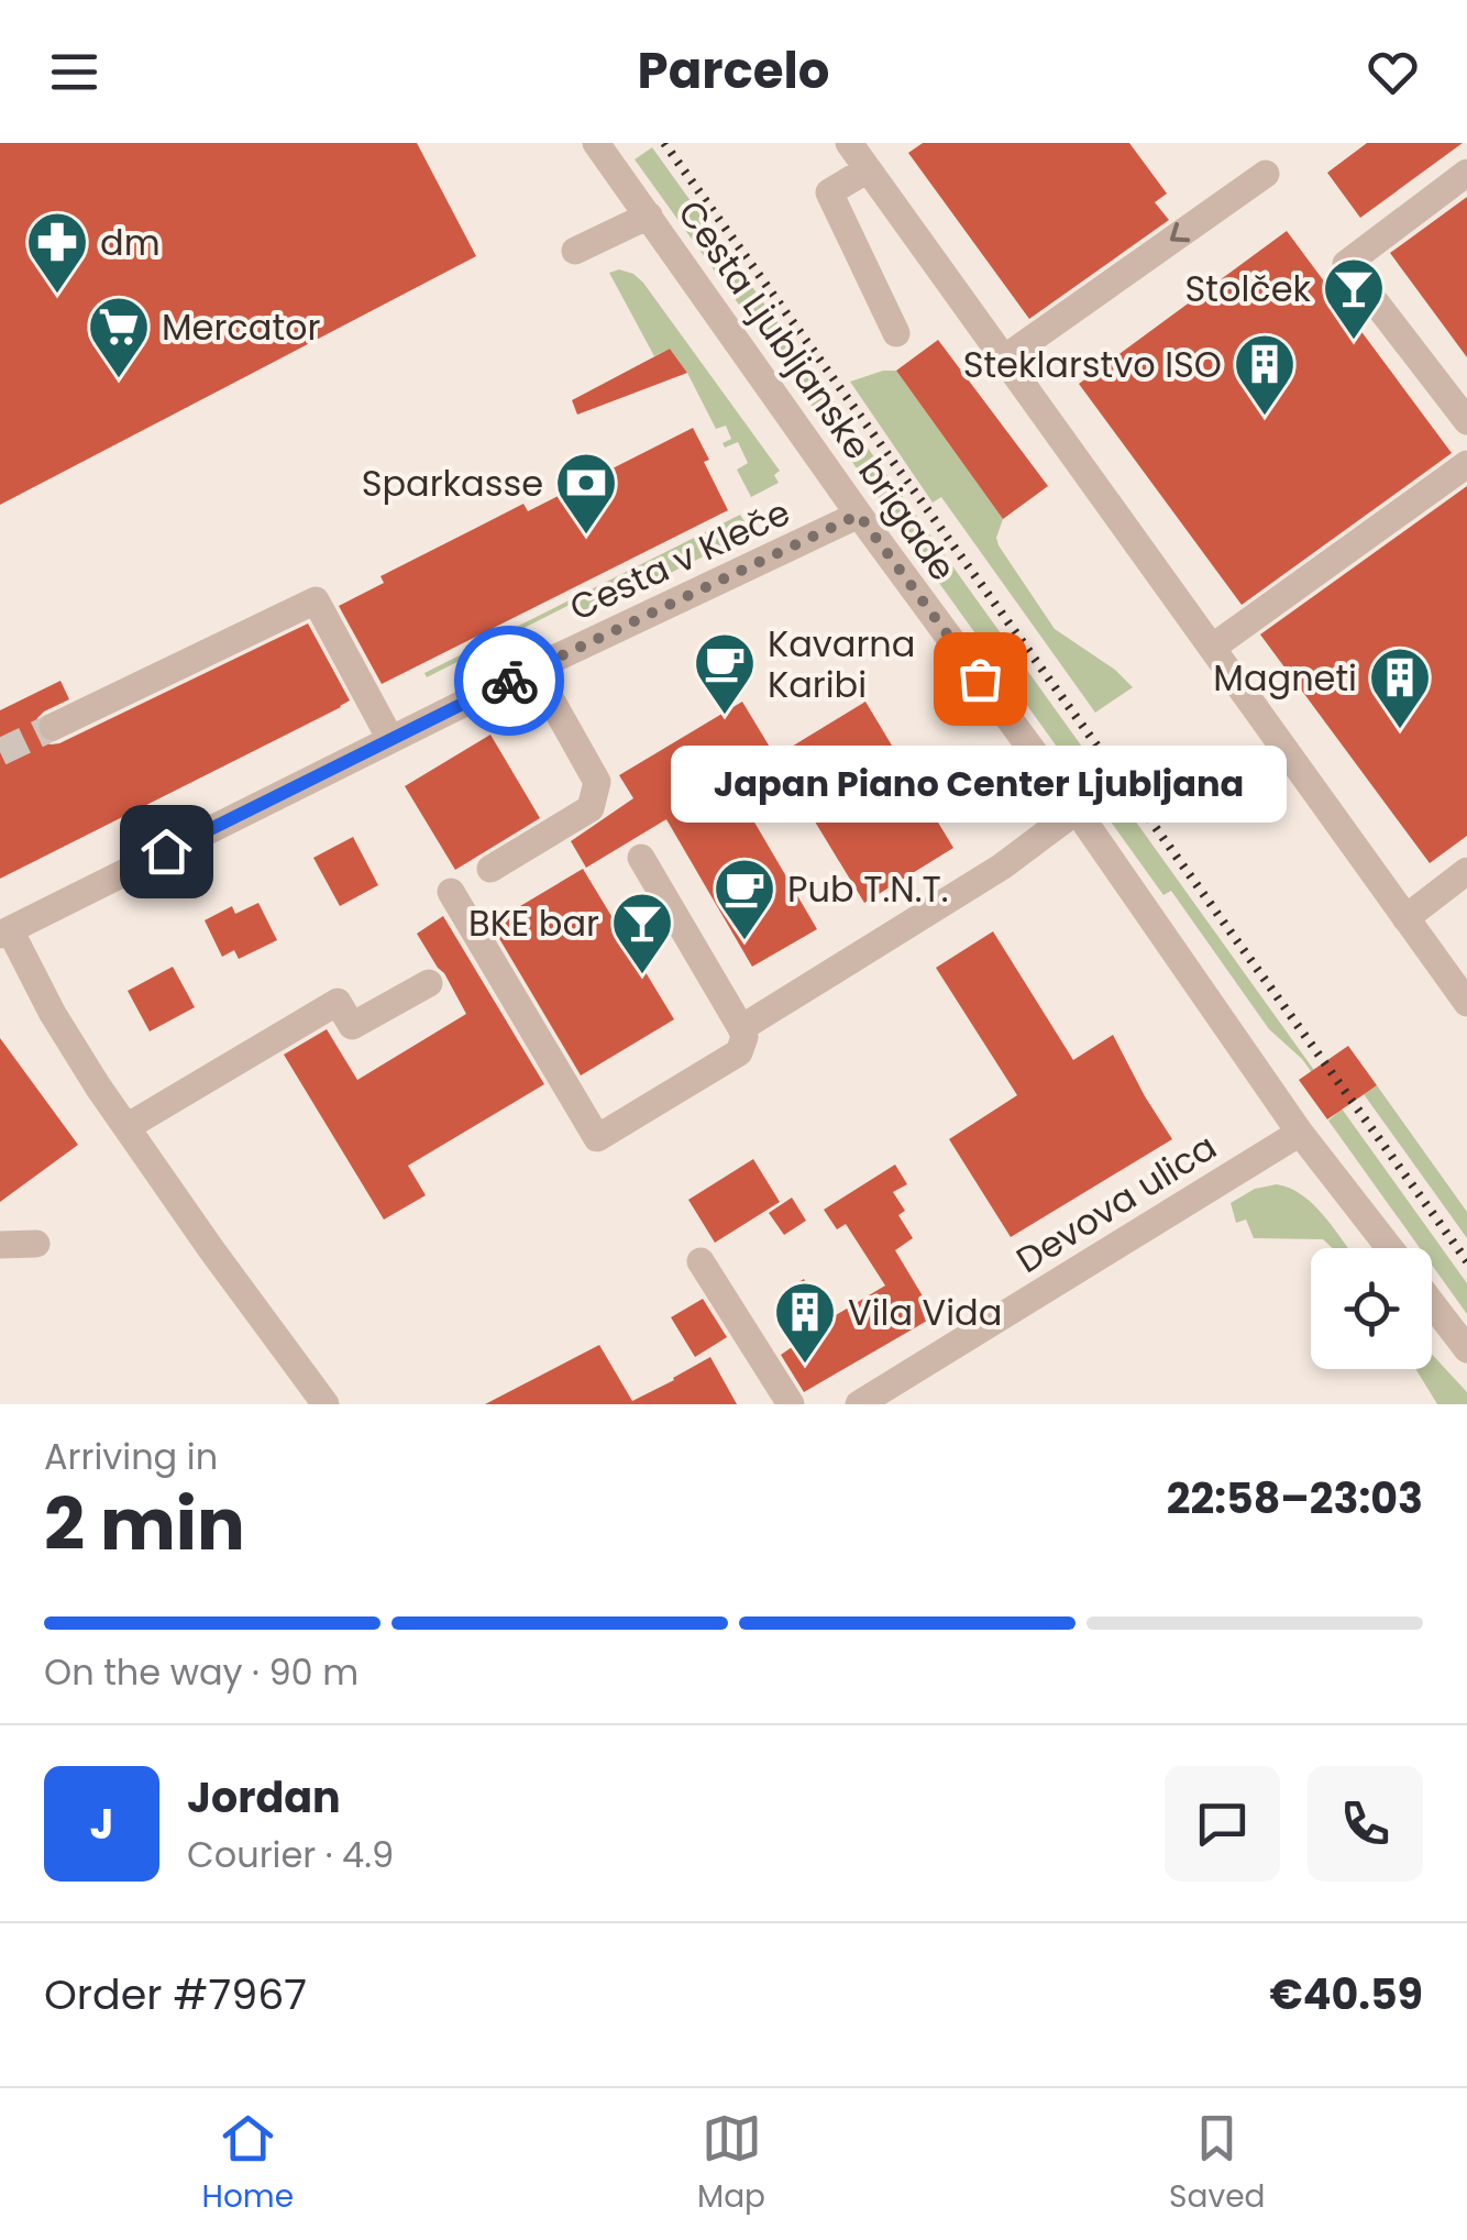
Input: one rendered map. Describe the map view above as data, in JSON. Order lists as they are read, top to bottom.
{
  "streets": {
    "street": ["Cesta Ljubljanske brigade", "Cesta v Kleče", "Devova ulica"]
  },
  "crossings": [
    ["Cesta Ljubljanske brigade", "Cesta v Kleče"],
    ["Cesta Ljubljanske brigade", "Devova ulica"]
  ],
  "places": {
    "pharmacy": ["dm"],
    "bar": ["Stolček", "BKE bar"],
    "supermarket": ["Mercator"],
    "building": ["Steklarstvo ISO", "Magneti", "Vila Vida"],
    "bank": ["Sparkasse"],
    "other": ["Japan Piano Center Ljubljana"],
    "cafe": ["Kavarna Karibi", "Pub T.N.T."]
  },
  "page": {
    "header": "Parcelo",
    "bubble": "Japan Piano Center Ljubljana",
    "heading": ["2 min", "Arriving in", "22:58–23:03"],
    "panel": [
      "Jordan",
      "Courier · 4.9",
      "Order #7967",
      "€40.59"
    ],
    "bar": "On the way · 90 m",
    "round": "J",
    "tabs": ["Home", "Map", "Saved"]
  }
}
